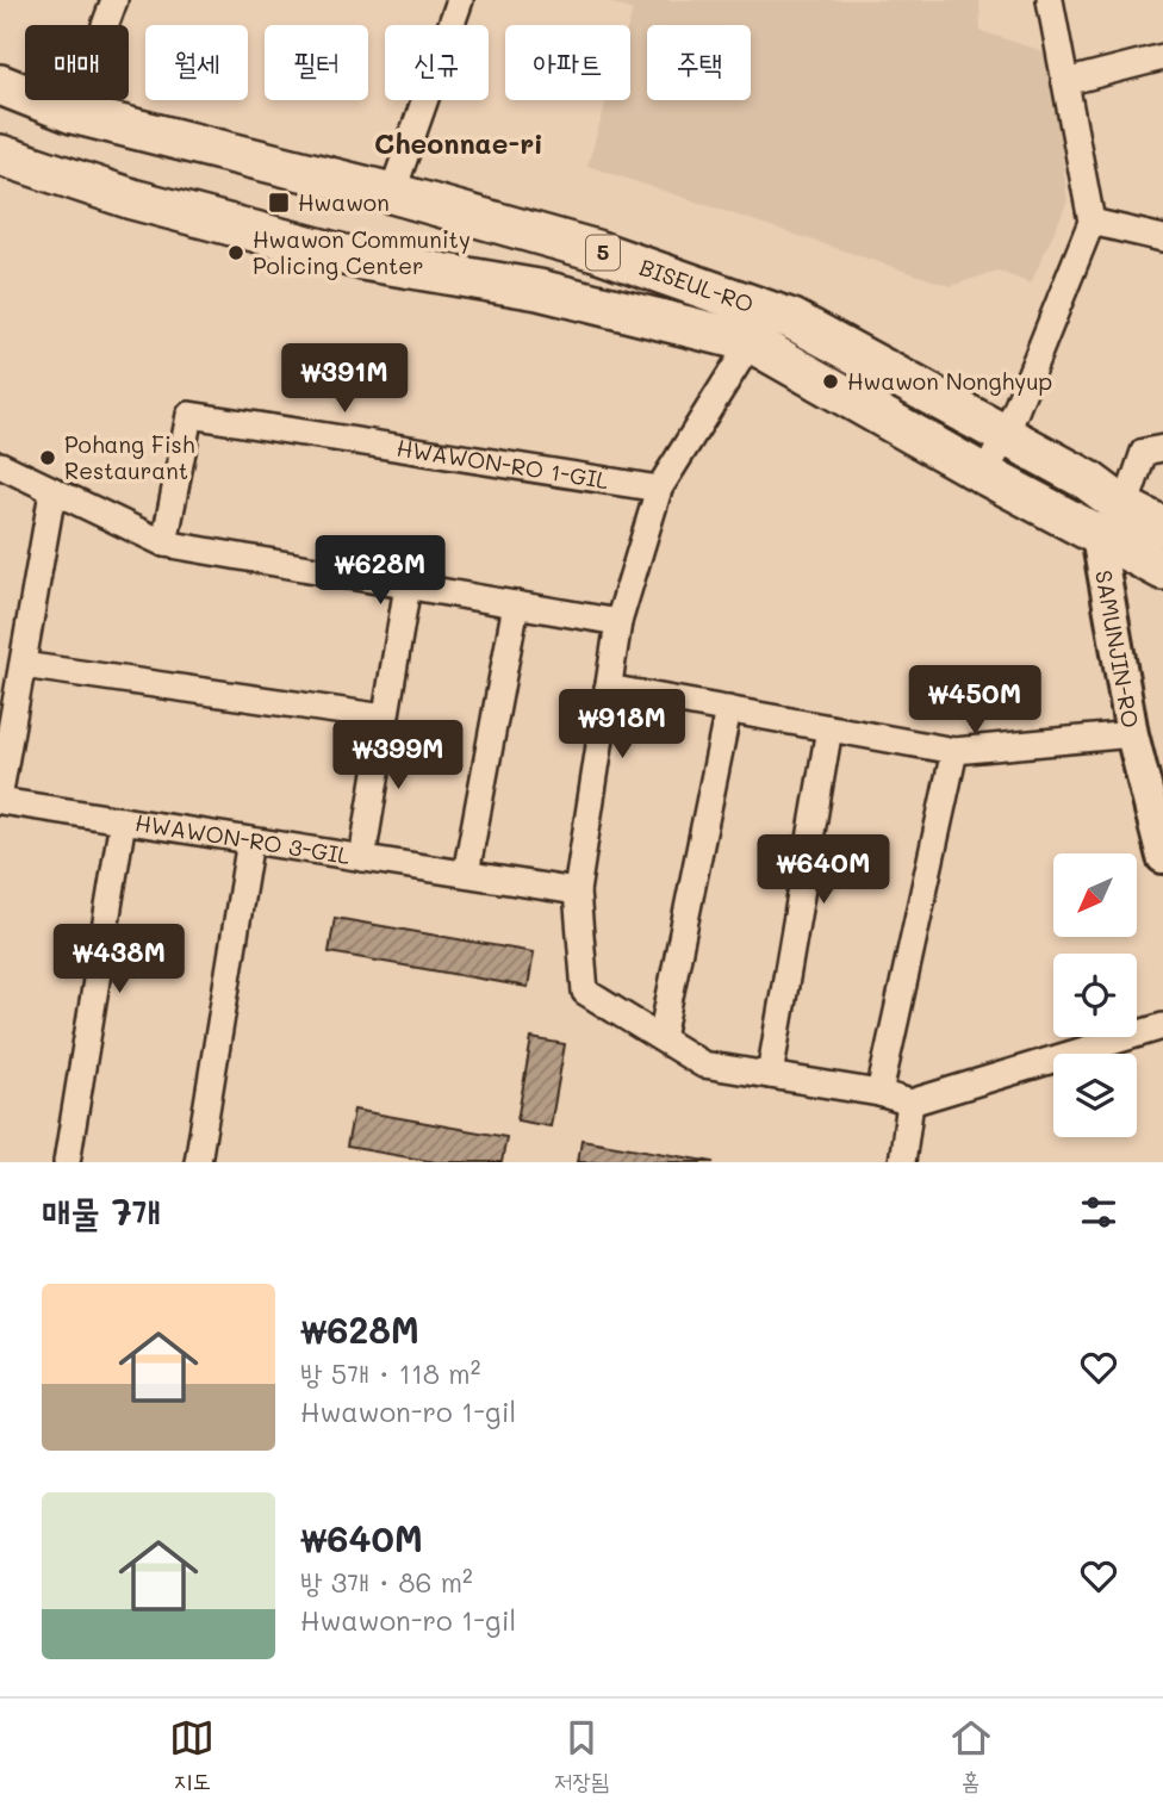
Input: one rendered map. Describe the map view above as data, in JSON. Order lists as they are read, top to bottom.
{
  "streets": {
    "main road": ["5", "BISEUL-RO"],
    "street": ["HWAWON-RO 1-GIL", "SAMUNJIN-RO", "HWAWON-RO 3-GIL"]
  },
  "crossings": [
    ["BISEUL-RO", "HWAWON-RO 1-GIL"],
    ["BISEUL-RO", "SAMUNJIN-RO"]
  ],
  "districts": ["Cheonnae-ri"],
  "places": {
    "transit": ["Hwawon"],
    "other": ["Hwawon Community Policing Center", "Hwawon Nonghyup", "Pohang Fish Restaurant"]
  },
  "north": "bottom left",
  "page": {
    "chip": [
      "매매",
      "월세",
      "필터",
      "신규",
      "아파트",
      "주택"
    ],
    "price": [
      "₩391M",
      "₩628M",
      "₩450M",
      "₩918M",
      "₩399M",
      "₩640M",
      "₩438M"
    ],
    "heading": "매물 7개",
    "list": [
      {
        "name": "₩628M",
        "note": "방 5개 · 118 m² · Hwawon-ro 1-gil"
      },
      {
        "name": "₩640M",
        "note": "방 3개 · 86 m² · Hwawon-ro 1-gil"
      }
    ],
    "tabs": ["지도", "저장됨", "홈"]
  }
}
